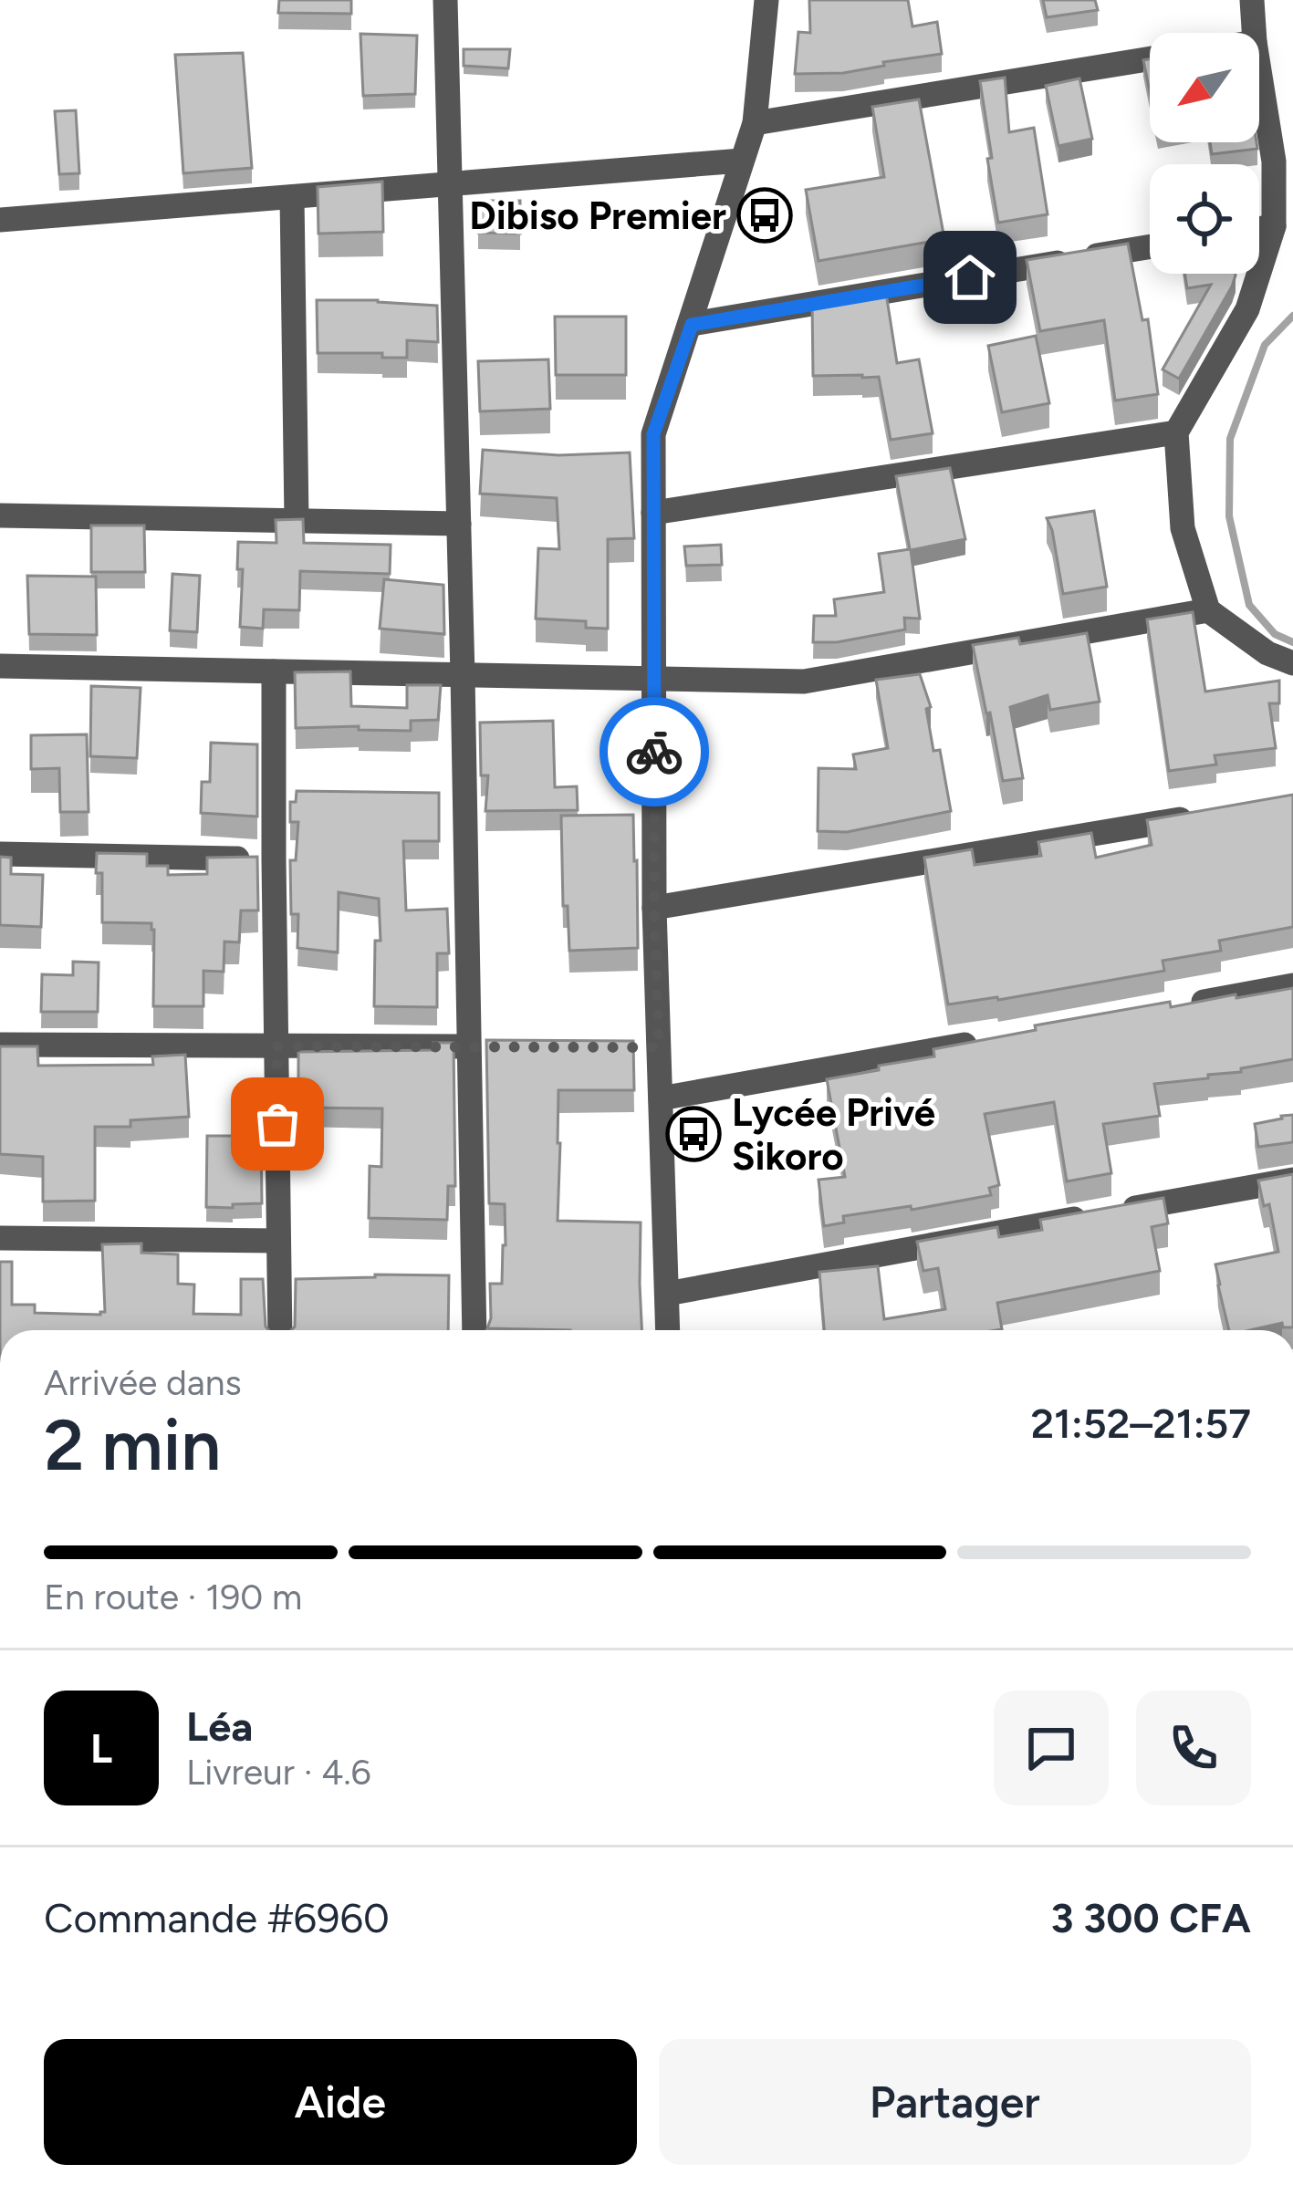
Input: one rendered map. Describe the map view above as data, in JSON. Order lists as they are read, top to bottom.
{
  "places": {
    "bus stop": ["Dibiso Premier", "Lycée Privé Sikoro"]
  },
  "north": "bottom left",
  "page": {
    "heading": ["2 min", "Arrivée dans", "21:52–21:57"],
    "panel": [
      "Léa",
      "Livreur · 4.6",
      "Commande #6960",
      "3 300 CFA"
    ],
    "bar": "En route · 190 m",
    "round": "L",
    "buttons": ["Aide", "Partager"]
  }
}
